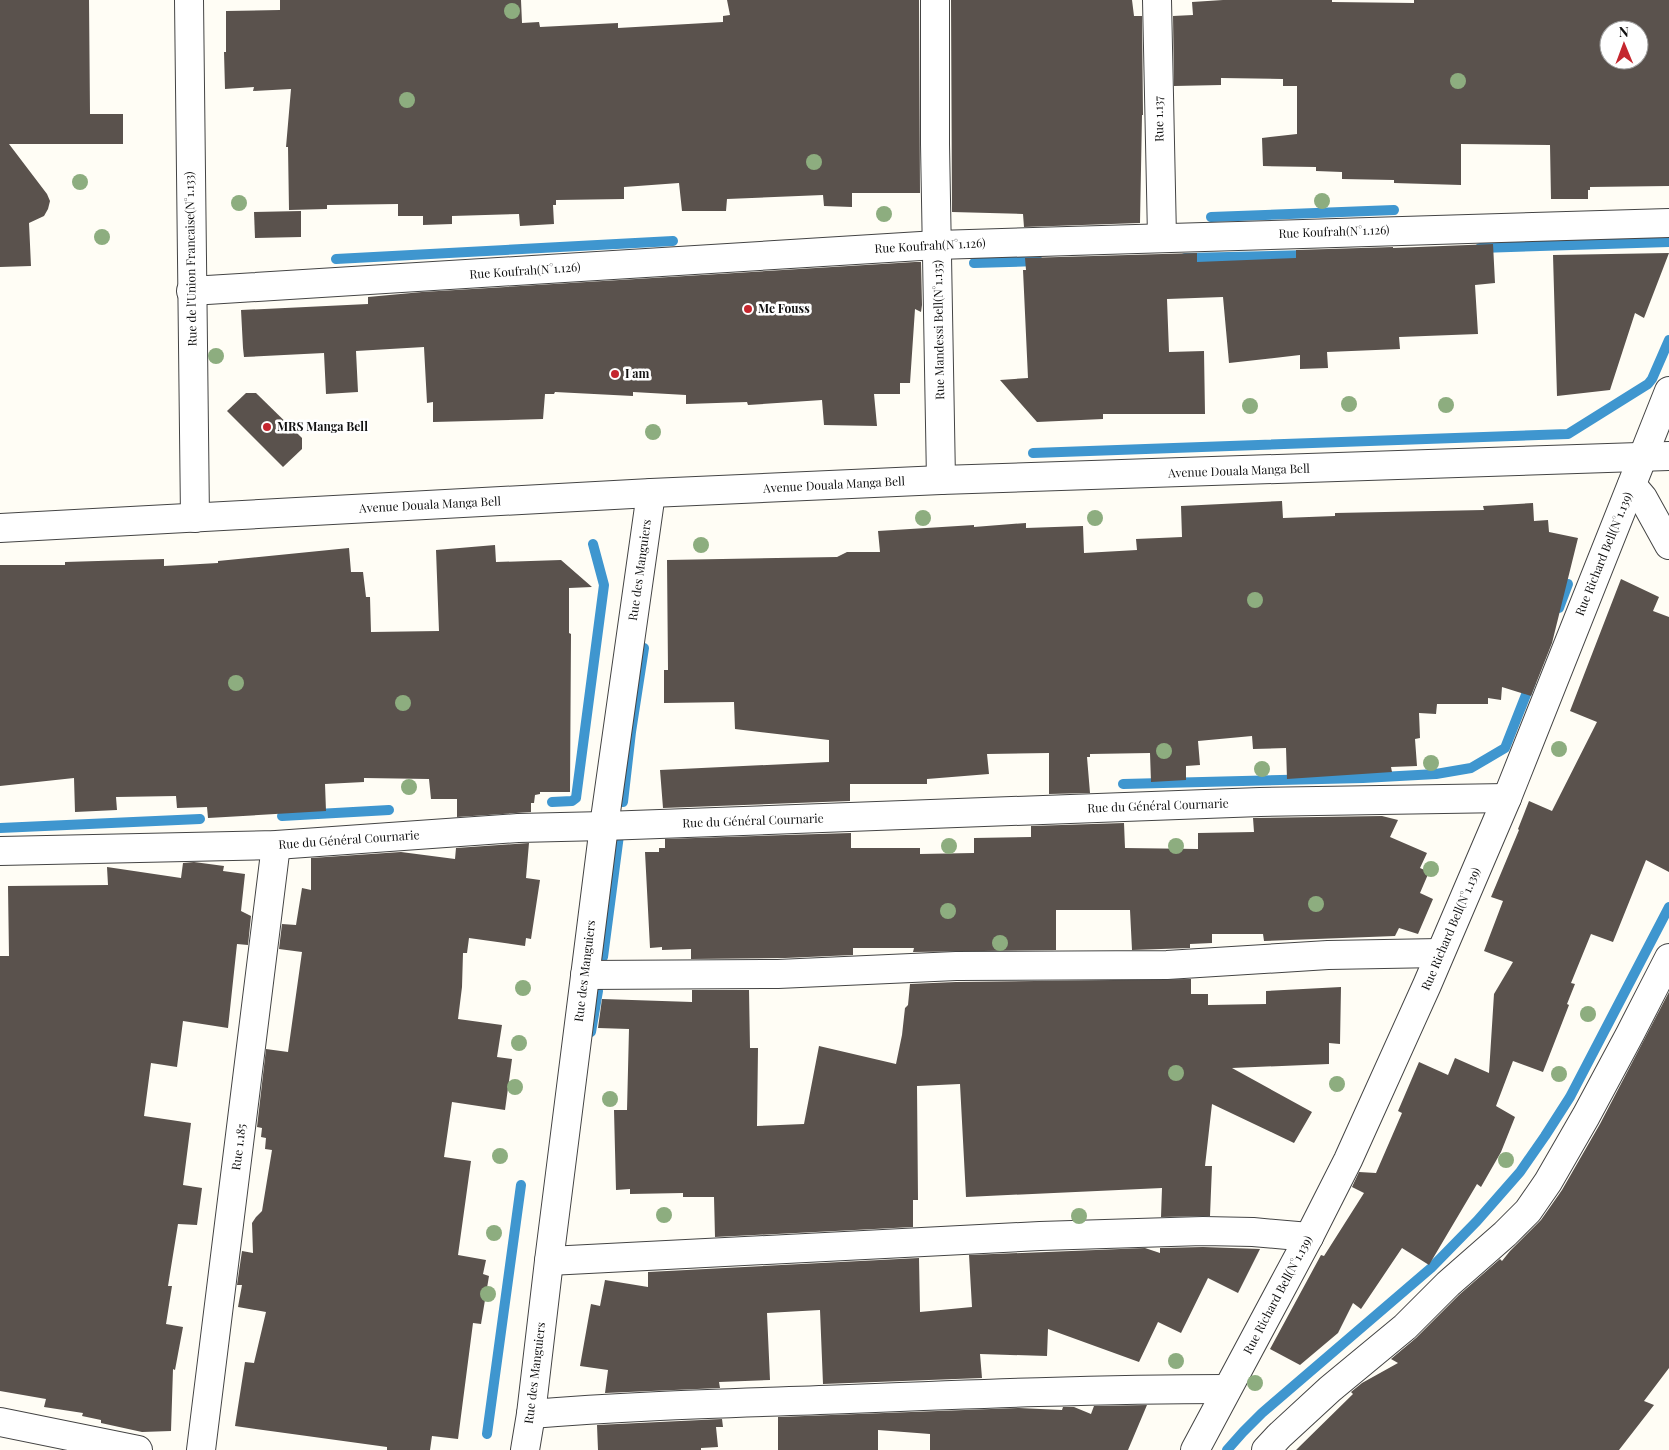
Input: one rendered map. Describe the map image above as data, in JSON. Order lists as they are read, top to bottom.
{
  "streets": {
    "street": [
      "Rue 1.137",
      "Rue Koufrah(N°1.126)",
      "Rue de l'Union Francaise(N°1.133)",
      "Rue Mandessi Bell(N°1.135)",
      "Avenue Douala Manga Bell",
      "Rue Richard Bell(N°1.139)",
      "Rue des Manguiers",
      "Rue du Général Cournarie",
      "Rue 1.185"
    ]
  },
  "crossings": [
    ["Rue 1.137", "Rue Koufrah(N°1.126)"],
    ["Rue Koufrah(N°1.126)", "Rue de l'Union Francaise(N°1.133)"],
    ["Rue Koufrah(N°1.126)", "Rue Mandessi Bell(N°1.135)"],
    ["Rue de l'Union Francaise(N°1.133)", "Avenue Douala Manga Bell"],
    ["Rue Mandessi Bell(N°1.135)", "Avenue Douala Manga Bell"],
    ["Avenue Douala Manga Bell", "Rue Richard Bell(N°1.139)"],
    ["Avenue Douala Manga Bell", "Rue des Manguiers"],
    ["Rue Richard Bell(N°1.139)", "Rue du Général Cournarie"],
    ["Rue des Manguiers", "Rue du Général Cournarie"],
    ["Rue du Général Cournarie", "Rue 1.185"]
  ],
  "places": ["Me Fouss", "I am", "MRS Manga Bell"],
  "north": "top"
}
